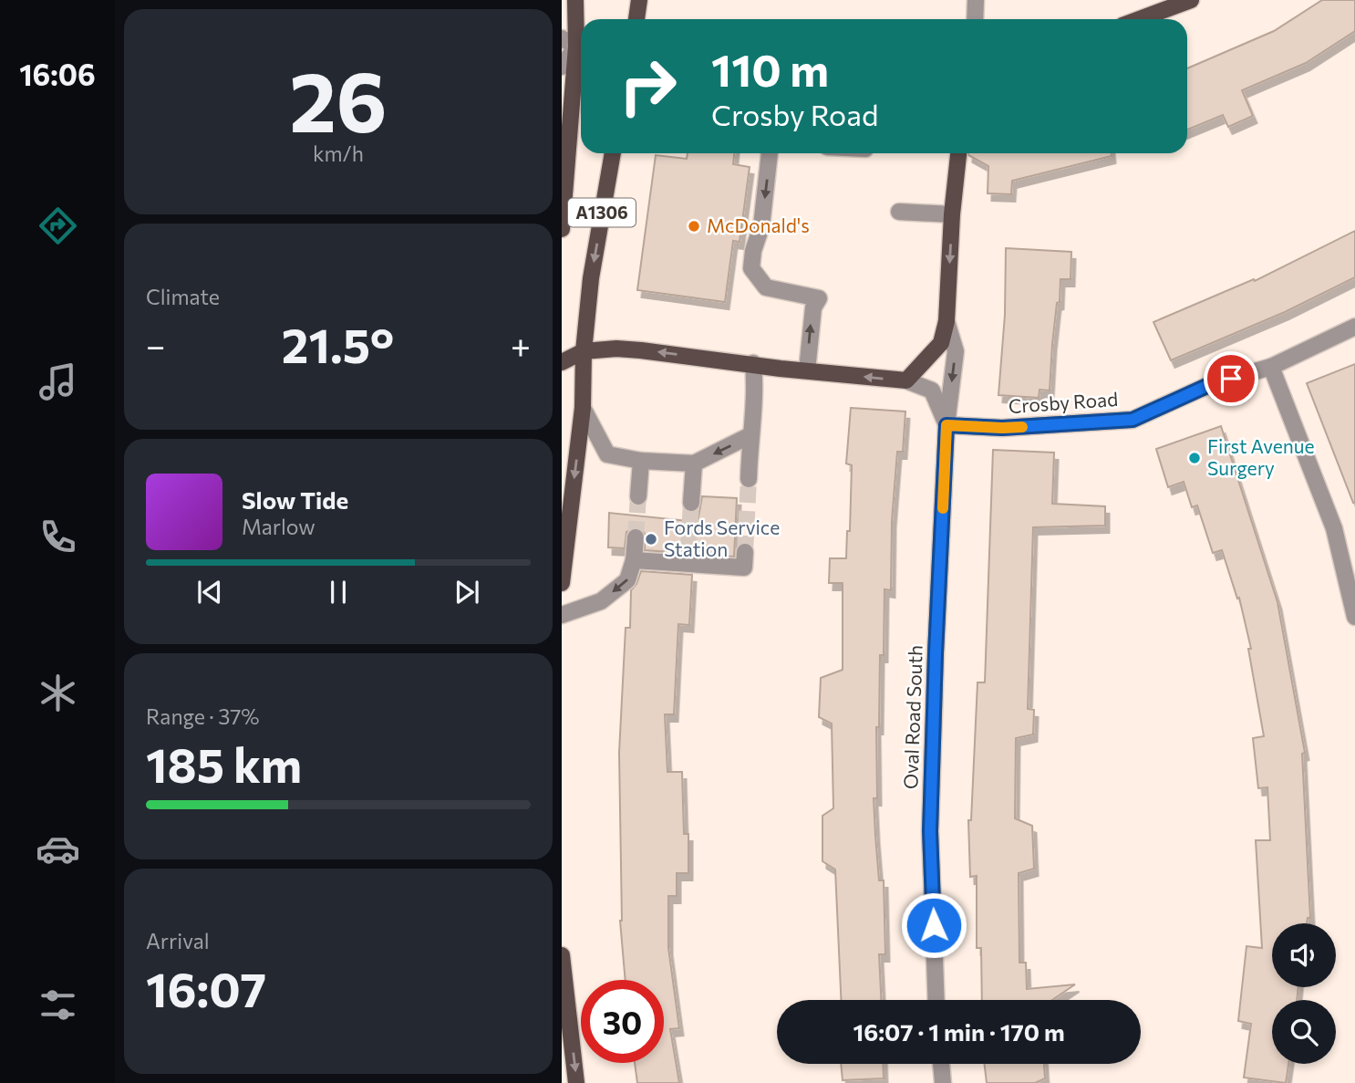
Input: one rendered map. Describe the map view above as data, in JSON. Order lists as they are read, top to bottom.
{
  "streets": {
    "main road": ["A1306", "Oval Road South"],
    "street": ["Crosby Road"]
  },
  "crossings": [
    ["A1306", "Oval Road South"],
    ["Crosby Road", "Oval Road South"]
  ],
  "places": ["McDonald's", "First Avenue Surgery", "Fords Service Station"],
  "page": {
    "tabs": "16:06",
    "tile": [
      ["26", "km/h"],
      "Climate",
      ["Range · 37%", "185 km"],
      ["Arrival", "16:07"]
    ],
    "turn": ["110 m", "Crosby Road"],
    "heat": ["−", "21.5°", "+"],
    "song": ["Slow Tide", "Marlow"],
    "limit": "30",
    "trip": "16:07 · 1 min · 170 m"
  }
}
